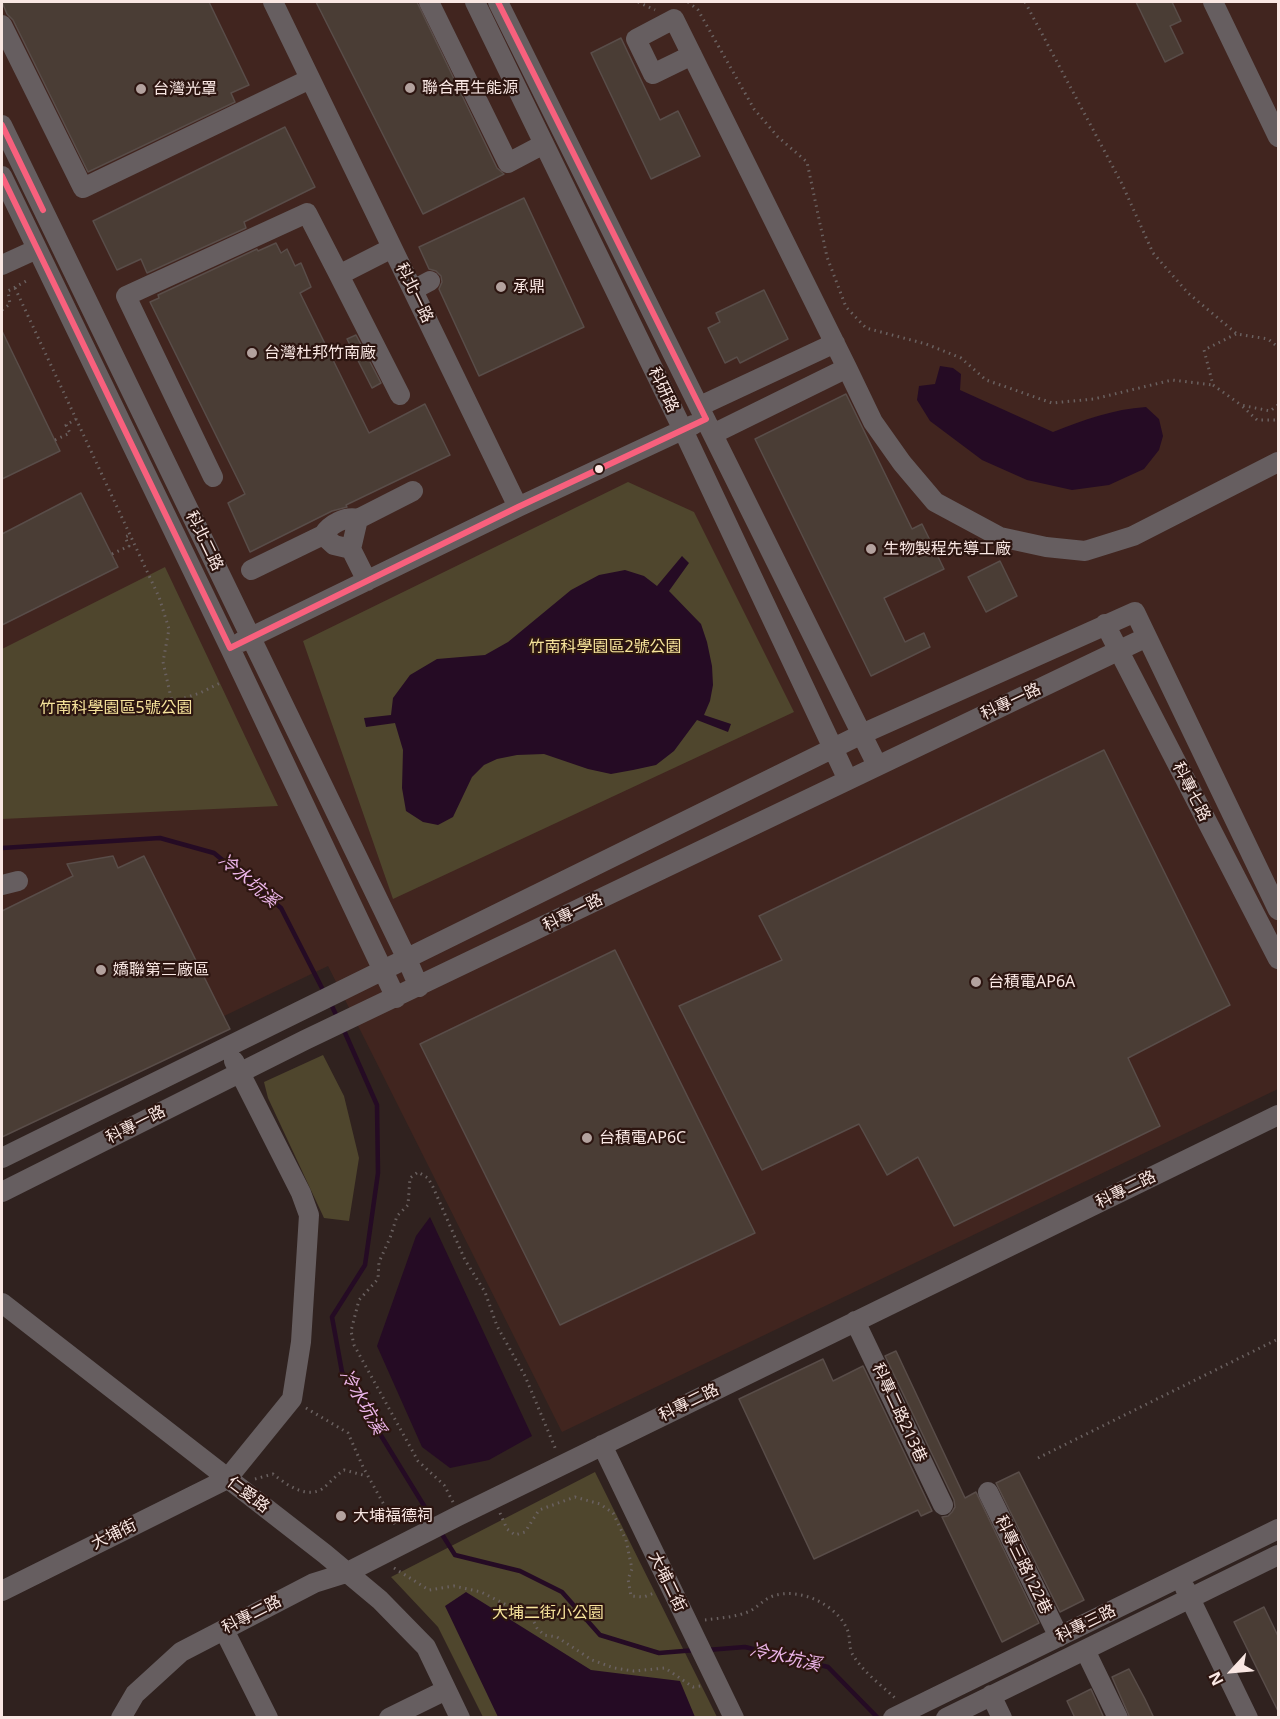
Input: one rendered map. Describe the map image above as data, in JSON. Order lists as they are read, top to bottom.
{
  "streets": {
    "street": [
      "科北一路",
      "科研路",
      "科北二路",
      "科專一路",
      "科專七路",
      "科專二路",
      "科專二路213巷",
      "仁愛路",
      "大埔街",
      "科專三路122巷",
      "大埔二街",
      "科專三路"
    ]
  },
  "crossings": [
    ["科研路", "科專一路"],
    ["科北二路", "科專一路"],
    ["科專一路", "科專七路"],
    ["科專二路", "科專二路213巷"],
    ["科專二路", "仁愛路"],
    ["科專二路", "大埔二街"],
    ["仁愛路", "大埔街"],
    ["科專三路122巷", "科專三路"]
  ],
  "water": ["冷水坑溪"],
  "parks": ["竹南科學園區2號公園", "竹南科學園區5號公園", "大埔二街小公園"],
  "places": [
    "聯合再生能源",
    "台灣光罩",
    "承鼎",
    "台灣杜邦竹南廠",
    "生物製程先導工廠",
    "嬌聯第三廠區",
    "台積電AP6A",
    "台積電AP6C",
    "大埔福德祠"
  ],
  "north": "bottom left"
}
